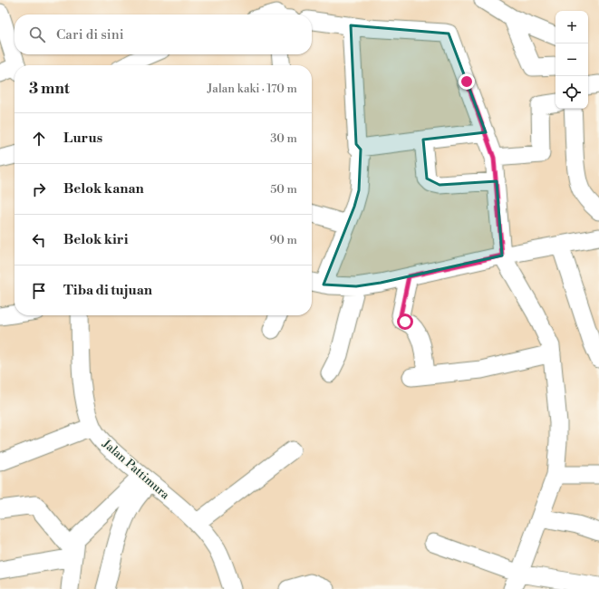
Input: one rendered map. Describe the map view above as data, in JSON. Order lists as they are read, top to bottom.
{
  "streets": {
    "street": ["Jalan Pattimura"]
  },
  "page": {
    "map_buttons": ["+", "−"],
    "search": "Cari di sini",
    "heading": ["3 mnt", "Jalan kaki · 170 m"],
    "list": [
      ["Lurus", "30 m"],
      ["Belok kanan", "50 m"],
      ["Belok kiri", "90 m"],
      "Tiba di tujuan"
    ]
  }
}
